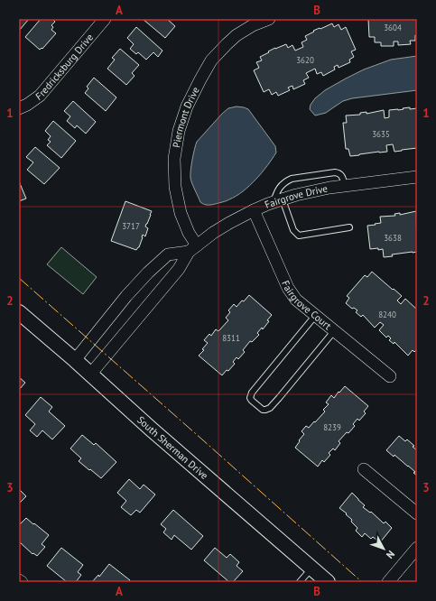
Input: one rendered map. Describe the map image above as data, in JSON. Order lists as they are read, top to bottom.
{
  "streets": {
    "street": [
      "Fredricksburg Drive",
      "Piermont Drive",
      "Fairgrove Drive",
      "Fairgrove Court",
      "South Sherman Drive"
    ]
  },
  "crossings": [
    ["Piermont Drive", "Fairgrove Drive"],
    ["Fairgrove Drive", "Fairgrove Court"],
    ["Fairgrove Drive", "South Sherman Drive"]
  ],
  "house_numbers": [
    "3604",
    "3620",
    "3635",
    "3717",
    "3638",
    "8240",
    "8311",
    "8239"
  ],
  "north": "bottom right",
  "grid": {
    "columns": ["A", "B"],
    "rows": ["1", "2", "3"]
  }
}
